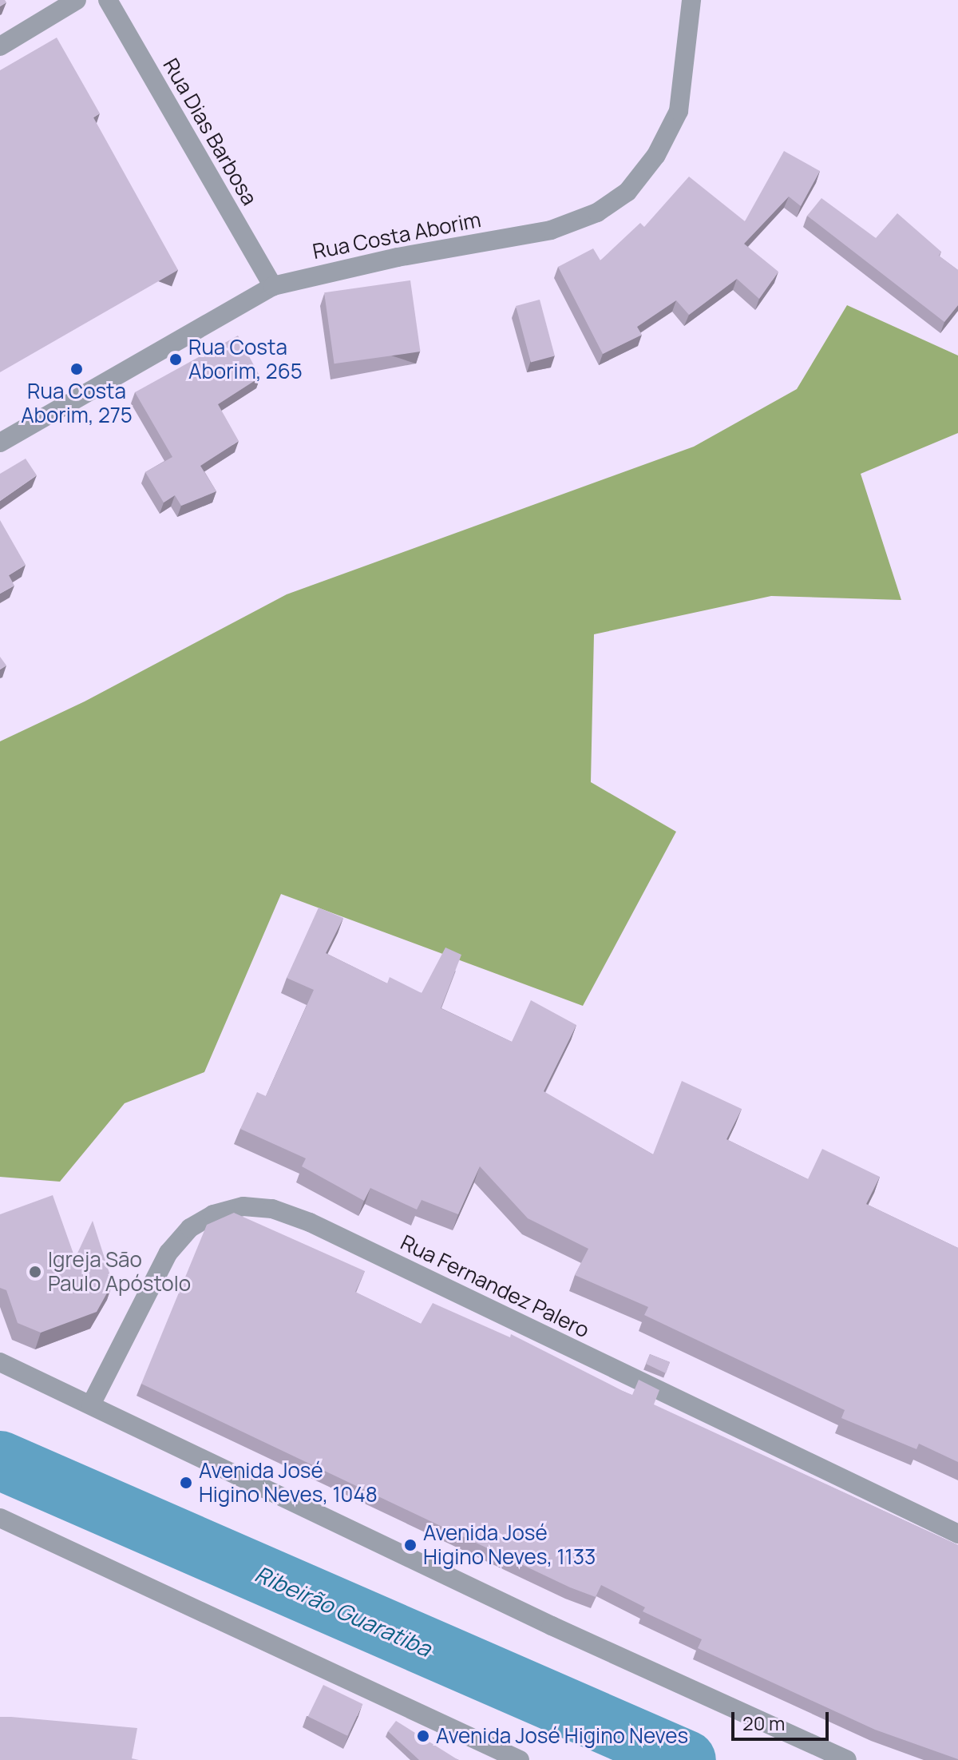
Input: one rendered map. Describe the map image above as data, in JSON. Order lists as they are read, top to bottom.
{
  "streets": {
    "street": ["Rua Dias Barbosa", "Rua Costa Aborim", "Rua Fernandez Palero"]
  },
  "crossings": [
    ["Rua Dias Barbosa", "Rua Costa Aborim"]
  ],
  "water": ["Ribeirão Guaratiba"],
  "places": [
    "Rua Costa Aborim, 265",
    "Rua Costa Aborim, 275",
    "Igreja São Paulo Apóstolo",
    "Avenida José Higino Neves, 1048",
    "Avenida José Higino Neves, 1133",
    "Avenida José Higino Neves"
  ],
  "scale_bar": "20 m"
}
